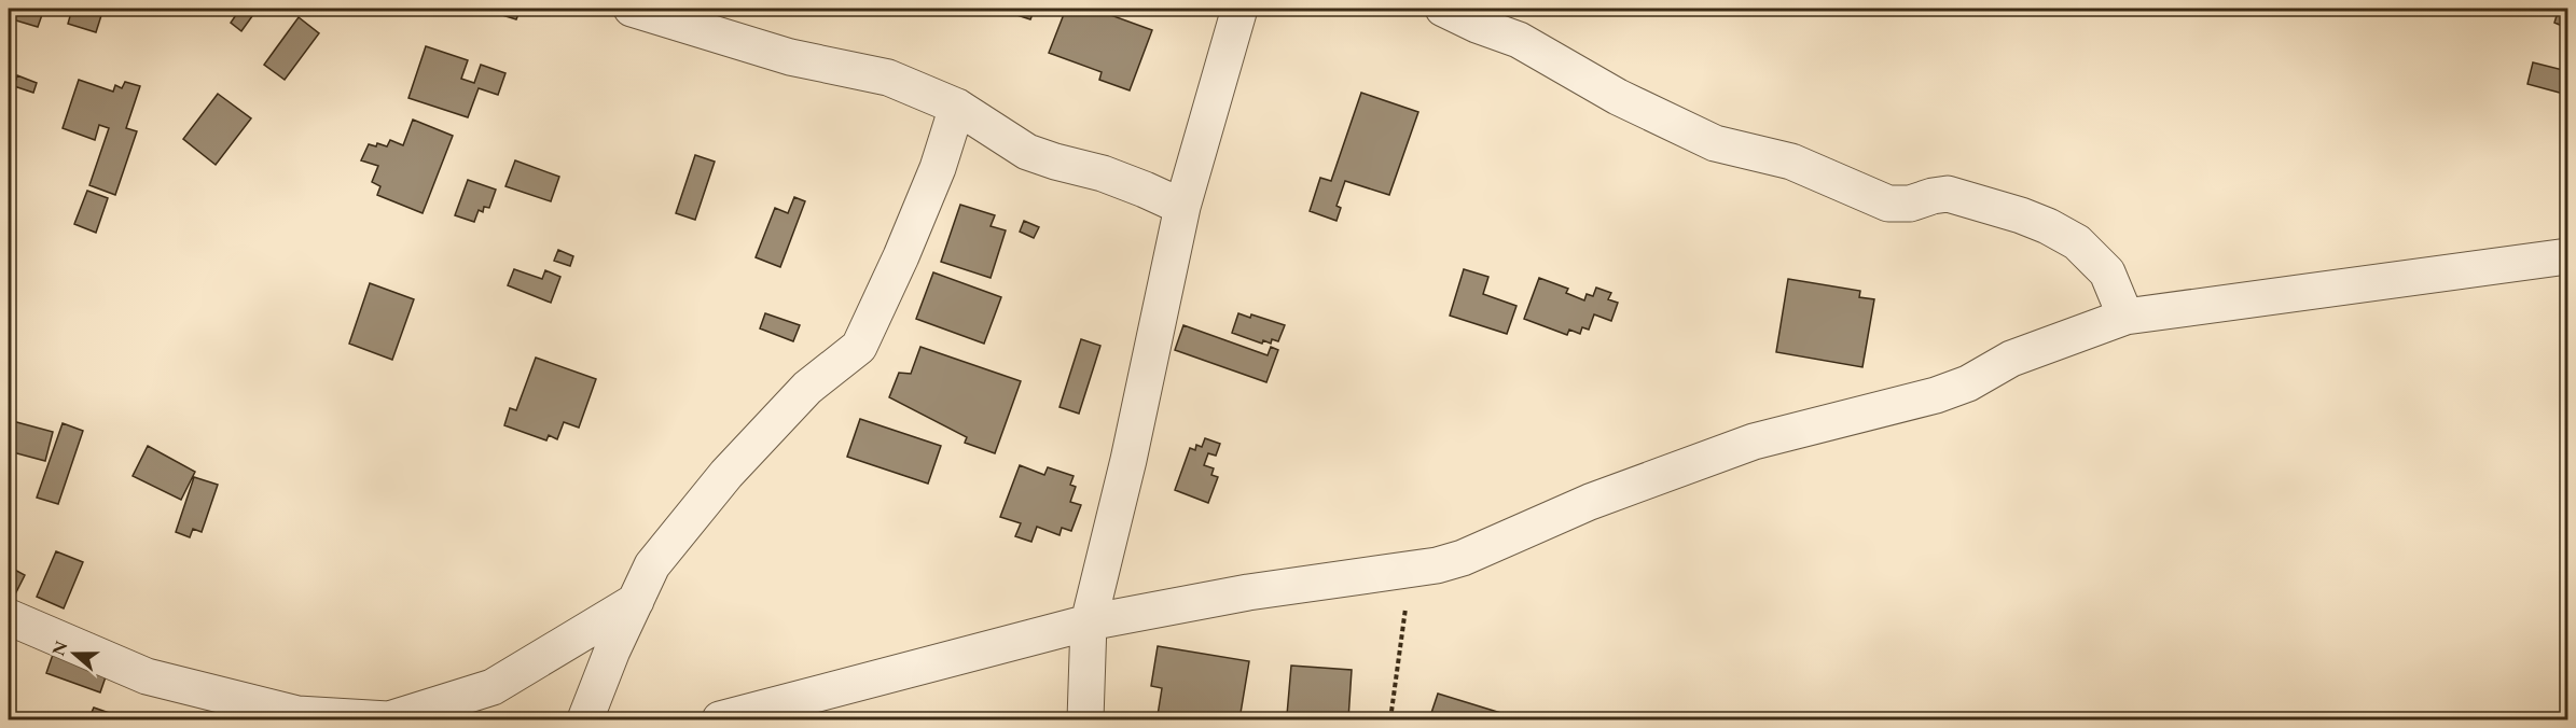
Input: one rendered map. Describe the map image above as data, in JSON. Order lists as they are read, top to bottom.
{
  "north": "left"
}
